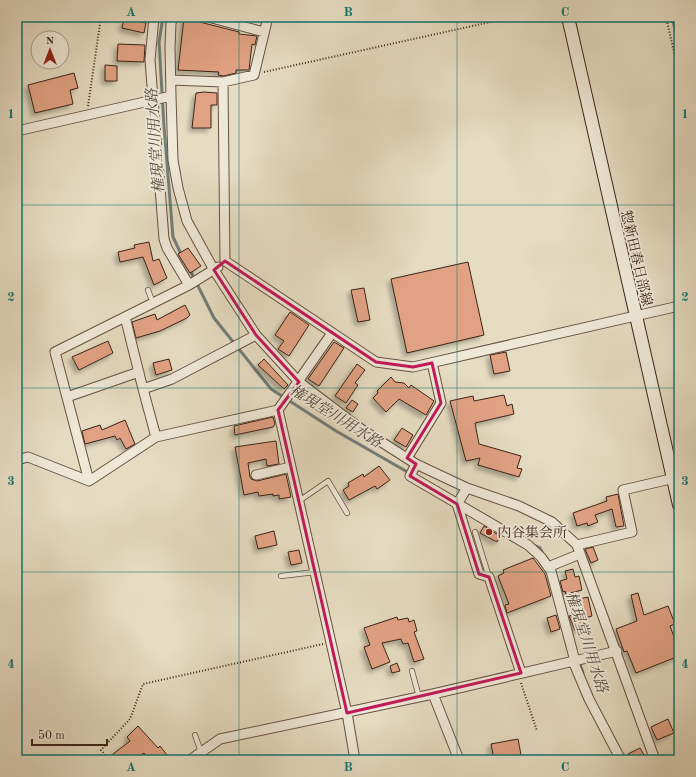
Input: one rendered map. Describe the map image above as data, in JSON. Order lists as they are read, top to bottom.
{
  "streets": {
    "main road": ["惣新田春日部線"]
  },
  "water": ["権現堂川用水路"],
  "places": ["内谷集会所"],
  "scale_bar": "50 m",
  "north": "top",
  "grid": {
    "columns": ["A", "B", "C"],
    "rows": [
      "1",
      "2",
      "3",
      "4"
    ]
  }
}
